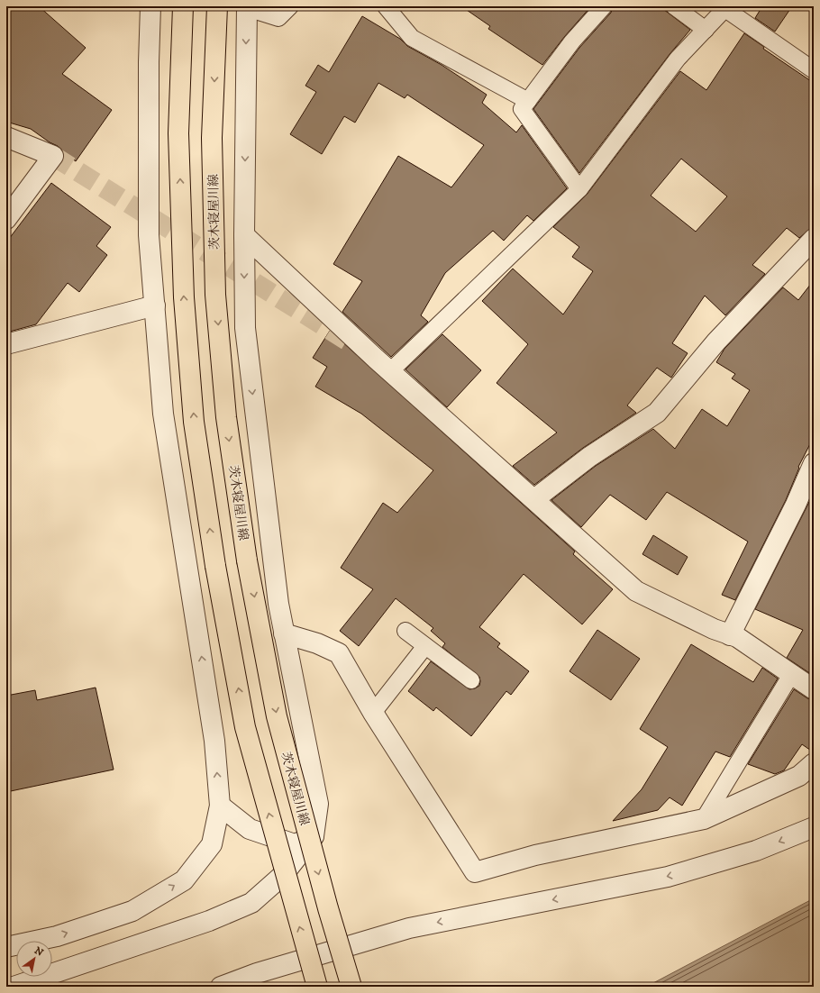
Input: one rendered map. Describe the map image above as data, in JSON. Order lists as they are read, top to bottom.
{
  "streets": {
    "main road": ["茨木寝屋川線"]
  },
  "north": "top right"
}
